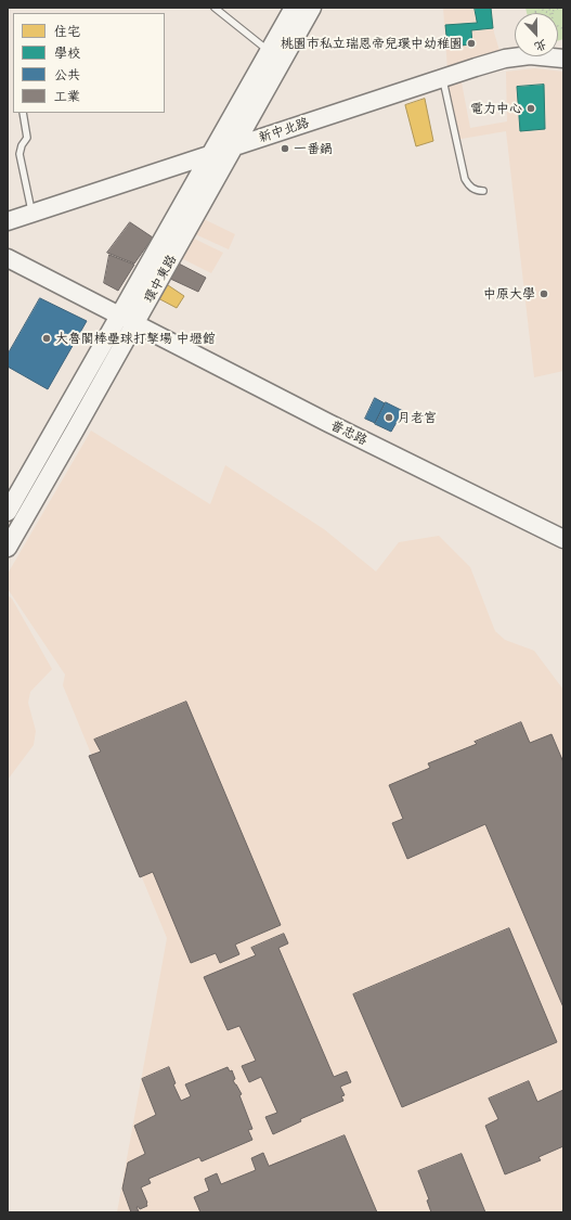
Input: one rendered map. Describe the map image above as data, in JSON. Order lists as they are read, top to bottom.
{
  "streets": {
    "street": ["新中北路", "環中東路", "普忠路"]
  },
  "crossings": [
    ["新中北路", "環中東路"],
    ["環中東路", "普忠路"]
  ],
  "places": [
    "桃園市私立瑞恩帝兒環中幼稚園",
    "電力中心",
    "一番鍋",
    "中原大學",
    "大魯閣棒壘球打擊場 中壢館",
    "月老宮"
  ],
  "legend": [
    "住宅",
    "學校",
    "公共",
    "工業"
  ],
  "north": "bottom"
}
